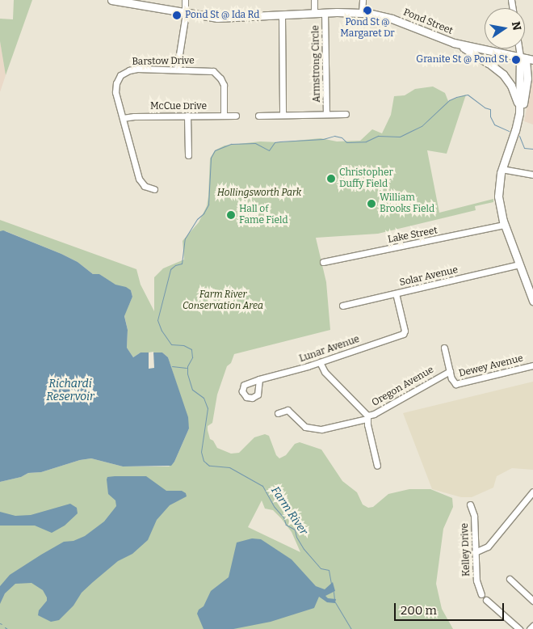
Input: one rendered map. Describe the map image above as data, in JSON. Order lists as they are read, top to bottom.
{
  "streets": {
    "main road": ["Pond Street"],
    "street": [
      "Barstow Drive",
      "Armstrong Circle",
      "McCue Drive",
      "Lake Street",
      "Solar Avenue",
      "Lunar Avenue",
      "Dewey Avenue",
      "Oregon Avenue",
      "Kelley Drive"
    ]
  },
  "crossings": [
    ["Pond Street", "Armstrong Circle"],
    ["Barstow Drive", "McCue Drive"],
    ["Solar Avenue", "Lunar Avenue"],
    ["Dewey Avenue", "Oregon Avenue"]
  ],
  "water": ["Richardi Reservoir", "Farm River"],
  "parks": ["Hollingsworth Park", "Farm River Conservation Area"],
  "places": [
    "Pond St @ Margaret Dr",
    "Pond St @ Ida Rd",
    "Granite St @ Pond St",
    "Christopher Duffy Field",
    "William Brooks Field",
    "Hall of Fame Field"
  ],
  "scale_bar": "200 m",
  "north": "right"
}
